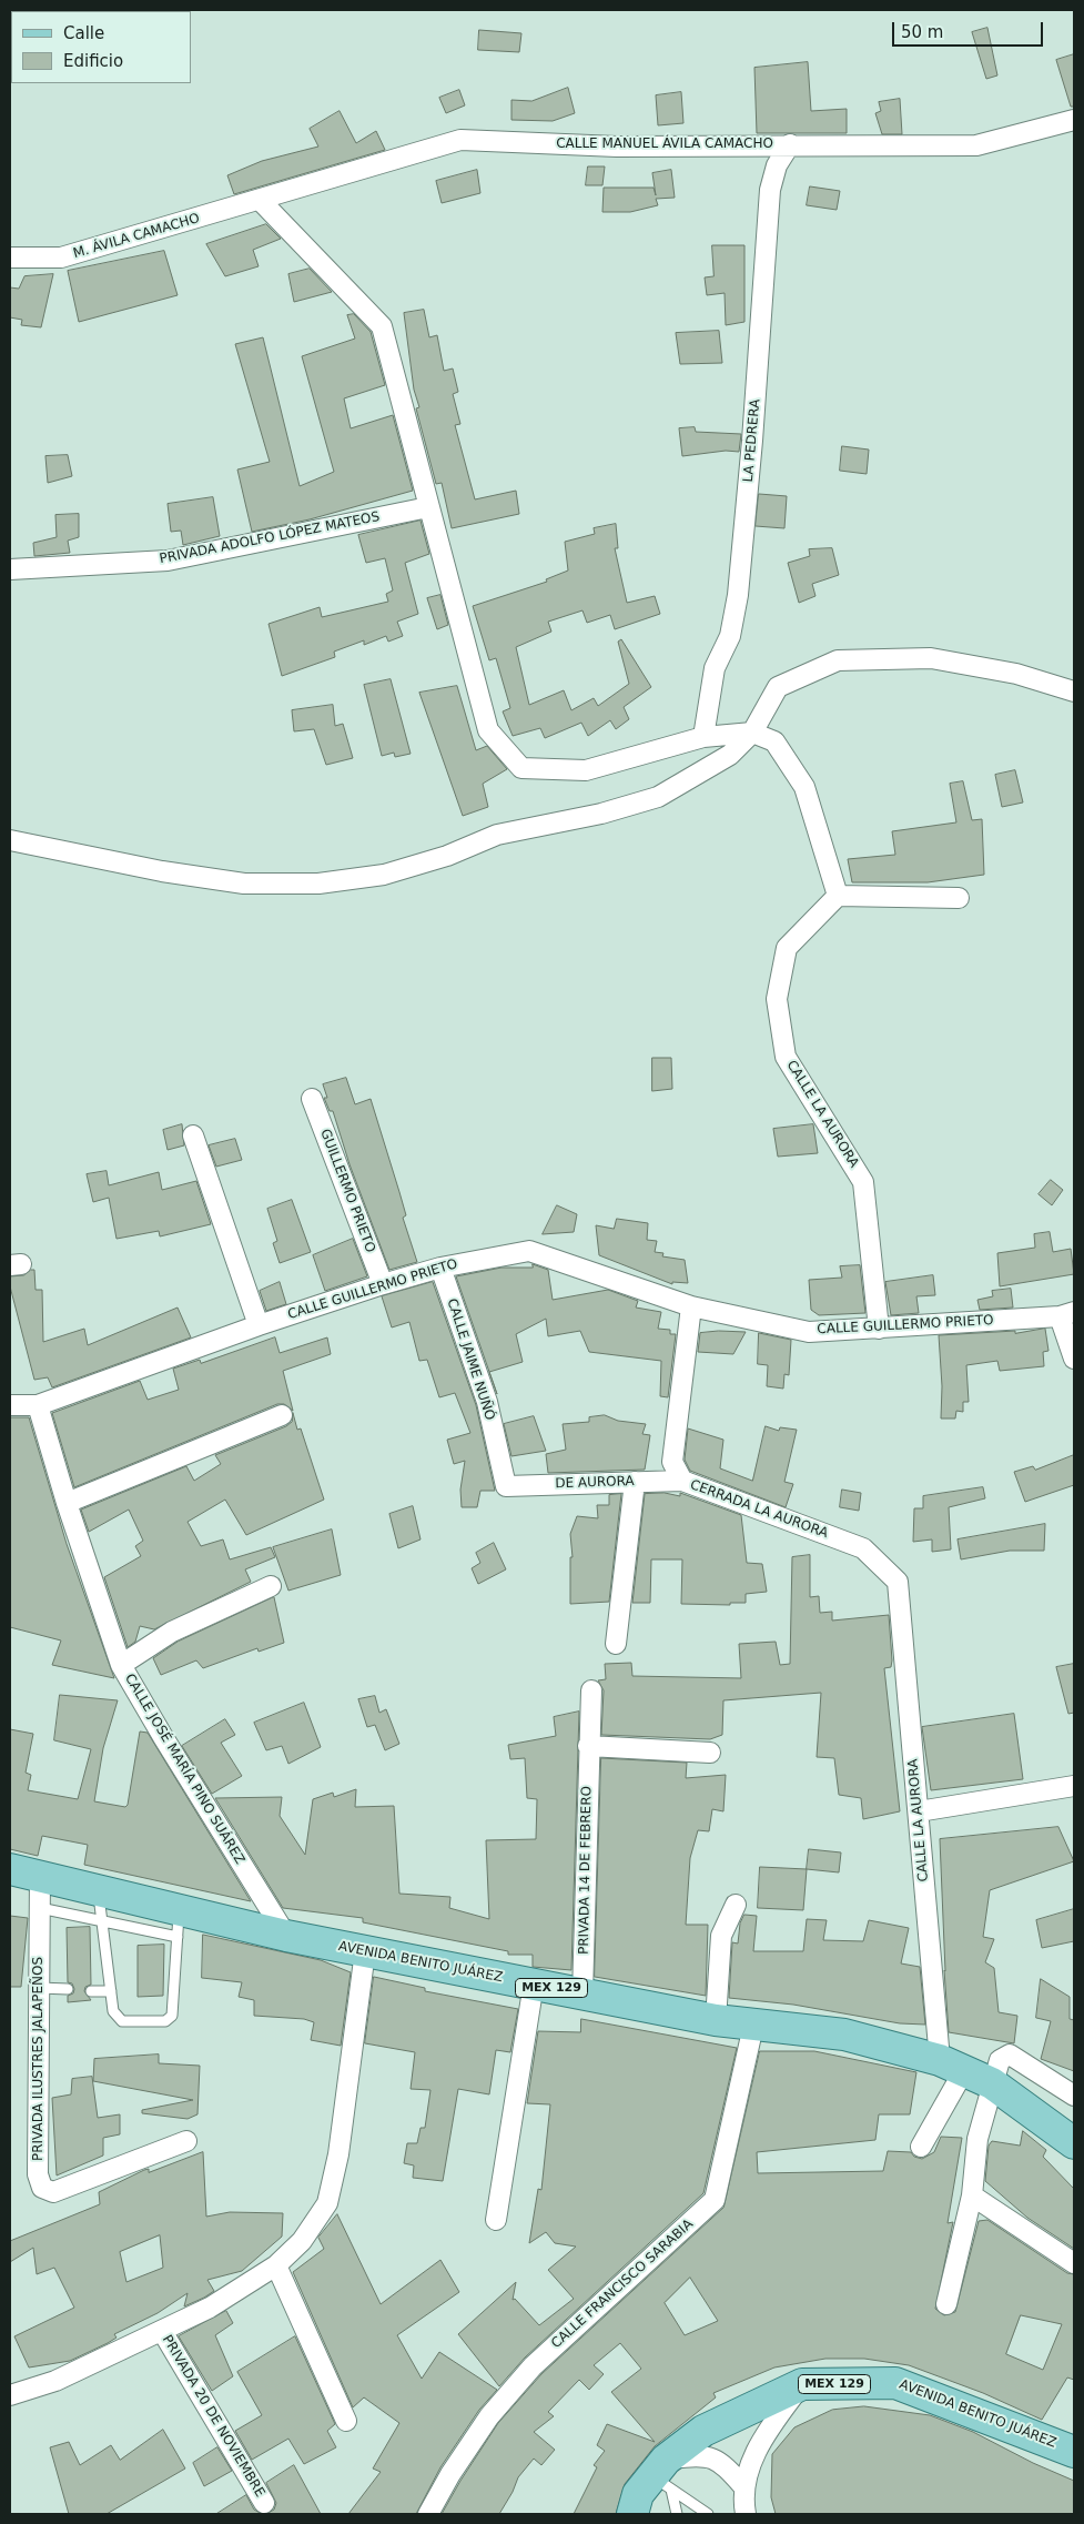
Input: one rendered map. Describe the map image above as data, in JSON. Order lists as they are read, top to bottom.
{
  "streets": {
    "main road": ["AVENIDA BENITO JUÁREZ", "MEX 129"],
    "street": [
      "CALLE MANUEL ÁVILA CAMACHO",
      "M. ÁVILA CAMACHO",
      "LA PEDRERA",
      "PRIVADA ADOLFO LÓPEZ MATEOS",
      "CALLE LA AURORA",
      "GUILLERMO PRIETO",
      "CALLE GUILLERMO PRIETO",
      "CALLE JAIME NUÑÓ",
      "DE AURORA",
      "CERRADA LA AURORA",
      "CALLE JOSÉ MARÍA PINO SUÁREZ",
      "PRIVADA 14 DE FEBRERO",
      "PRIVADA ILUSTRES JALAPEÑOS",
      "CALLE FRANCISCO SARABIA",
      "PRIVADA 20 DE NOVIEMBRE"
    ]
  },
  "crossings": [
    ["CALLE MANUEL ÁVILA CAMACHO", "M. ÁVILA CAMACHO"],
    ["CALLE MANUEL ÁVILA CAMACHO", "LA PEDRERA"],
    ["CALLE LA AURORA", "CALLE GUILLERMO PRIETO"],
    ["CALLE LA AURORA", "CERRADA LA AURORA"],
    ["CALLE LA AURORA", "AVENIDA BENITO JUÁREZ"],
    ["GUILLERMO PRIETO", "CALLE GUILLERMO PRIETO"],
    ["CALLE GUILLERMO PRIETO", "CALLE JAIME NUÑÓ"],
    ["CALLE GUILLERMO PRIETO", "CERRADA LA AURORA"],
    ["CALLE GUILLERMO PRIETO", "CALLE JOSÉ MARÍA PINO SUÁREZ"],
    ["CALLE JAIME NUÑÓ", "DE AURORA"],
    ["DE AURORA", "CERRADA LA AURORA"],
    ["CALLE JOSÉ MARÍA PINO SUÁREZ", "AVENIDA BENITO JUÁREZ"],
    ["PRIVADA 14 DE FEBRERO", "AVENIDA BENITO JUÁREZ"],
    ["AVENIDA BENITO JUÁREZ", "PRIVADA ILUSTRES JALAPEÑOS"],
    ["AVENIDA BENITO JUÁREZ", "CALLE FRANCISCO SARABIA"]
  ],
  "legend": ["Calle", "Edificio"],
  "scale_bar": "50 m"
}
